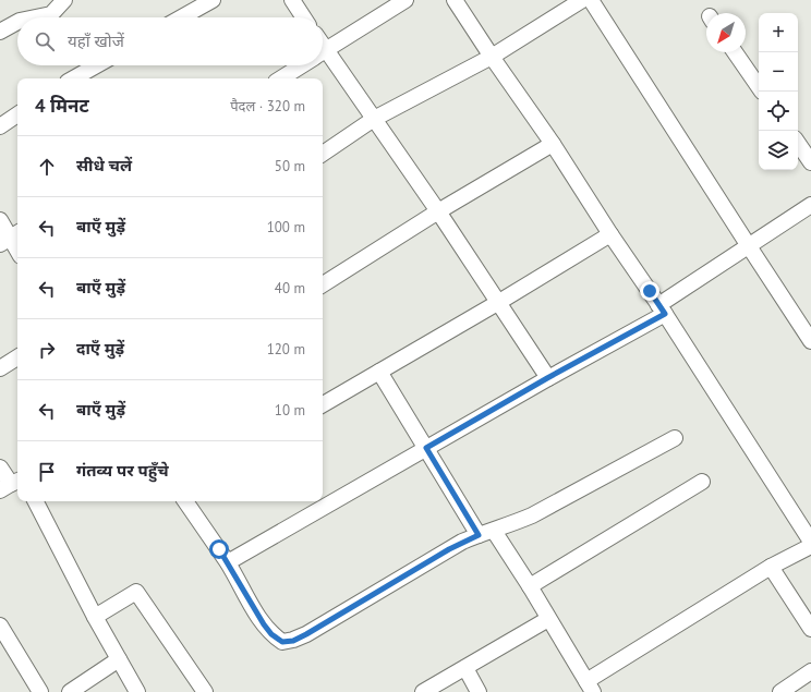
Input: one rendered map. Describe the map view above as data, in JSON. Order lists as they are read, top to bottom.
{
  "north": "bottom left",
  "page": {
    "map_buttons": ["+", "−"],
    "search": "यहाँ खोजें",
    "heading": ["4 मिनट", "पैदल · 320 m"],
    "list": [
      ["सीधे चलें", "50 m"],
      ["बाएँ मुड़ें", "100 m"],
      ["बाएँ मुड़ें", "40 m"],
      ["दाएँ मुड़ें", "120 m"],
      ["बाएँ मुड़ें", "10 m"],
      "गंतव्य पर पहुँचे"
    ]
  }
}
